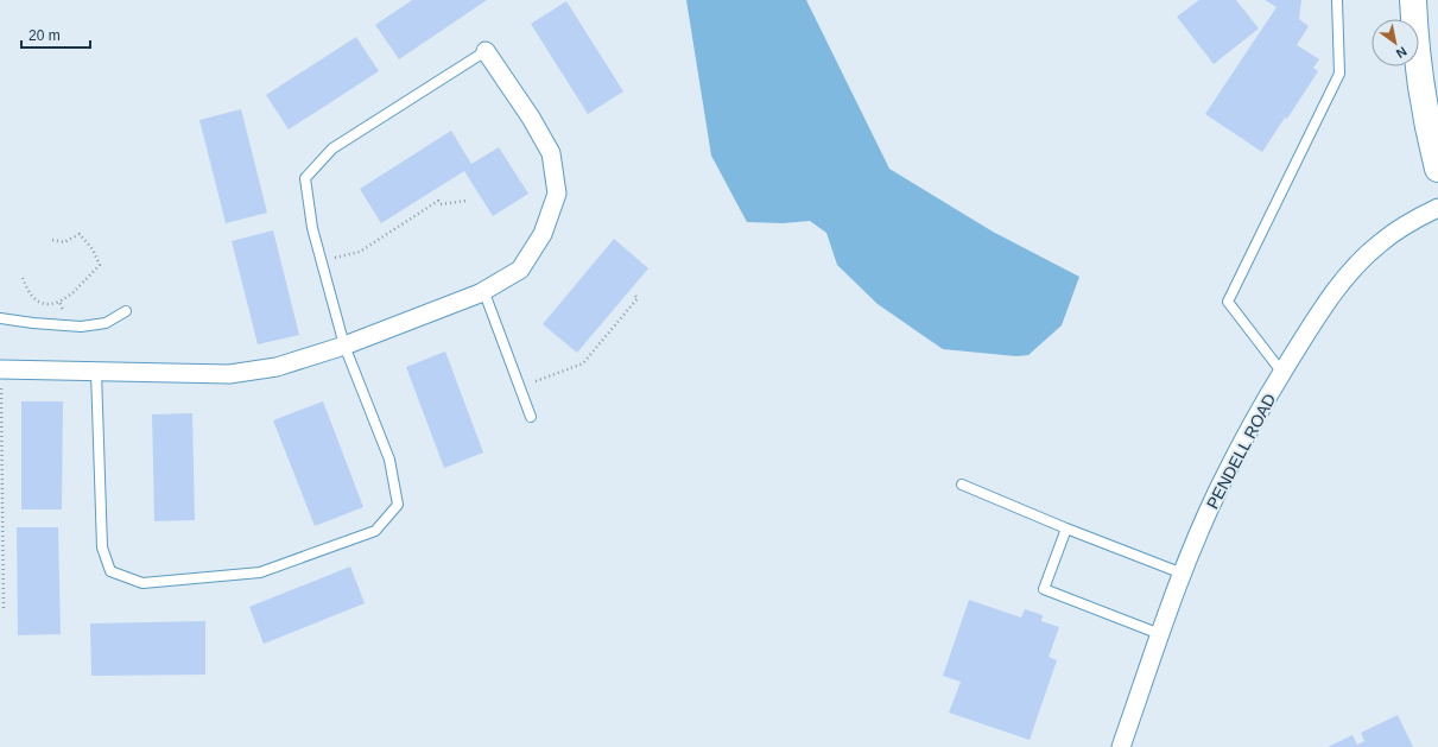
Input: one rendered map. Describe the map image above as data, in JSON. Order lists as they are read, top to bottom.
{
  "streets": {
    "street": ["PENDELL ROAD"]
  },
  "scale_bar": "20 m",
  "north": "bottom right"
}
